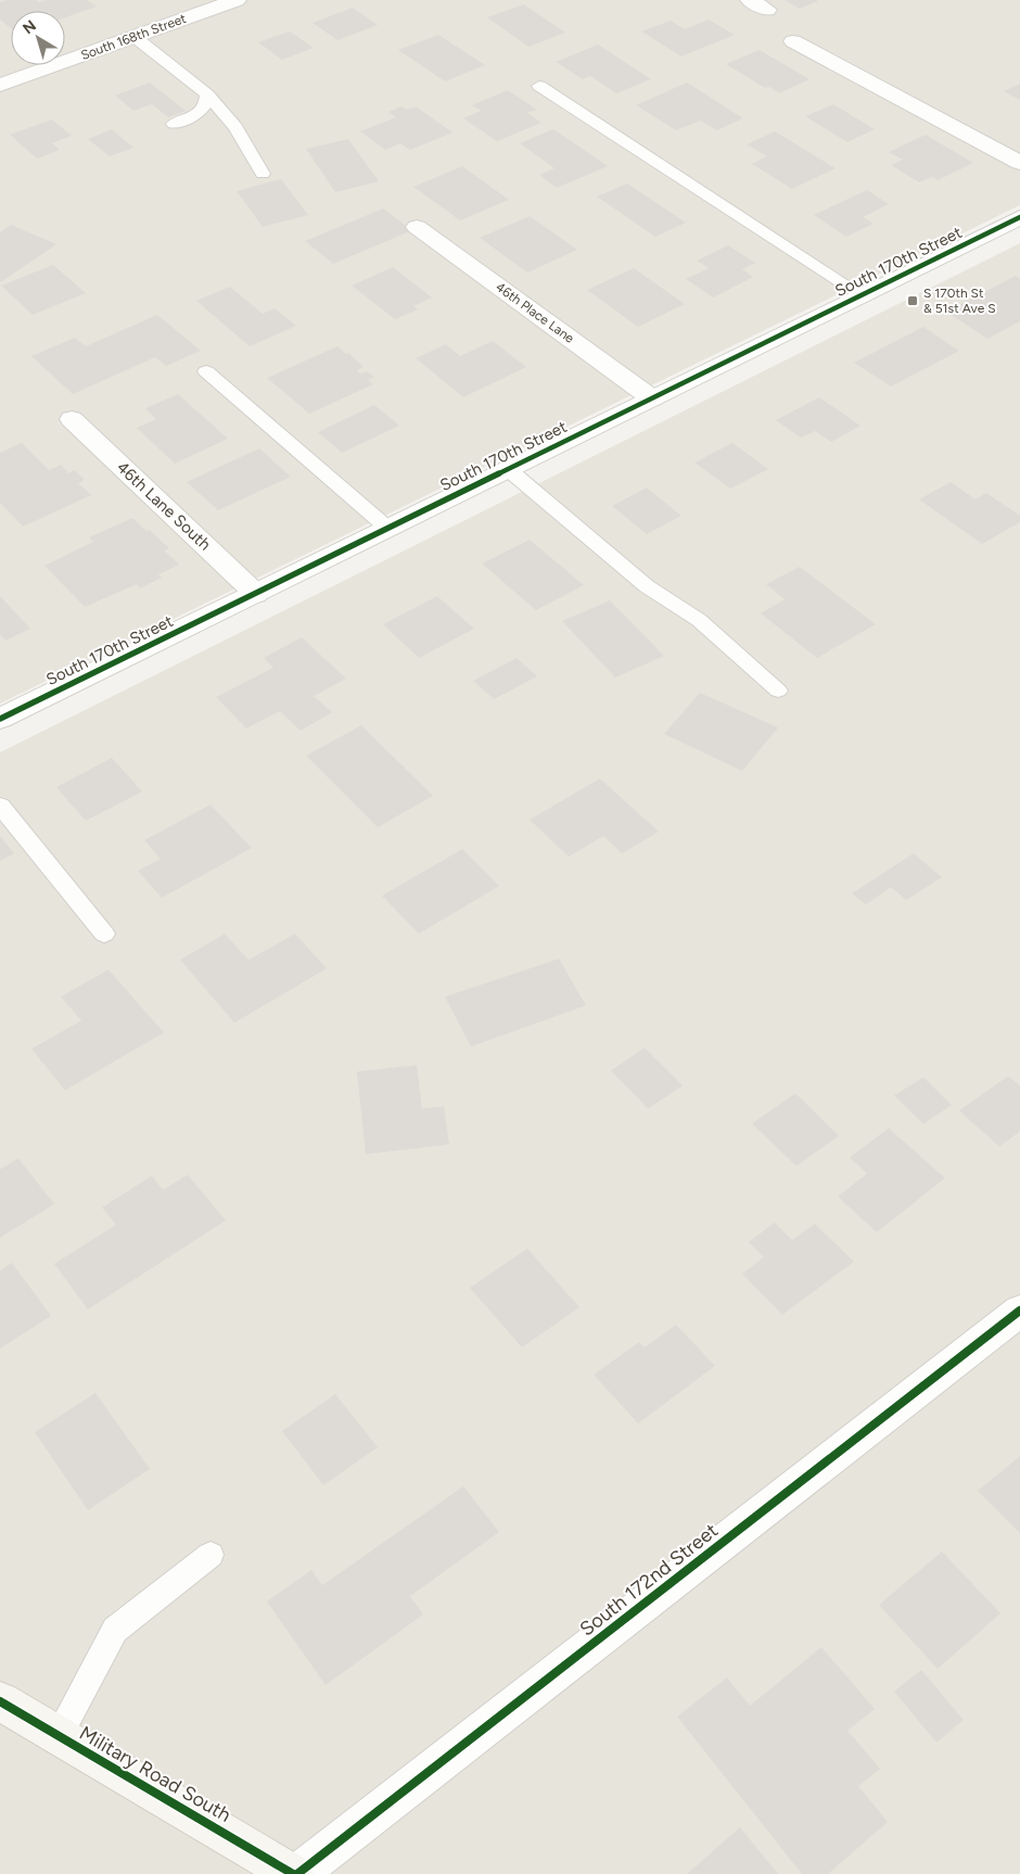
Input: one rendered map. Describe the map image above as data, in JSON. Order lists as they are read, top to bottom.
{
  "streets": {
    "main road": ["Military Road South"],
    "street": [
      "South 168th Street",
      "South 170th Street",
      "46th Place Lane",
      "46th Lane South",
      "South 172nd Street"
    ]
  },
  "crossings": [
    ["South 170th Street", "46th Place Lane"],
    ["South 170th Street", "46th Lane South"],
    ["South 172nd Street", "Military Road South"]
  ],
  "places": {
    "transit": ["S 170th St & 51st Ave S"]
  },
  "north": "top left"
}
